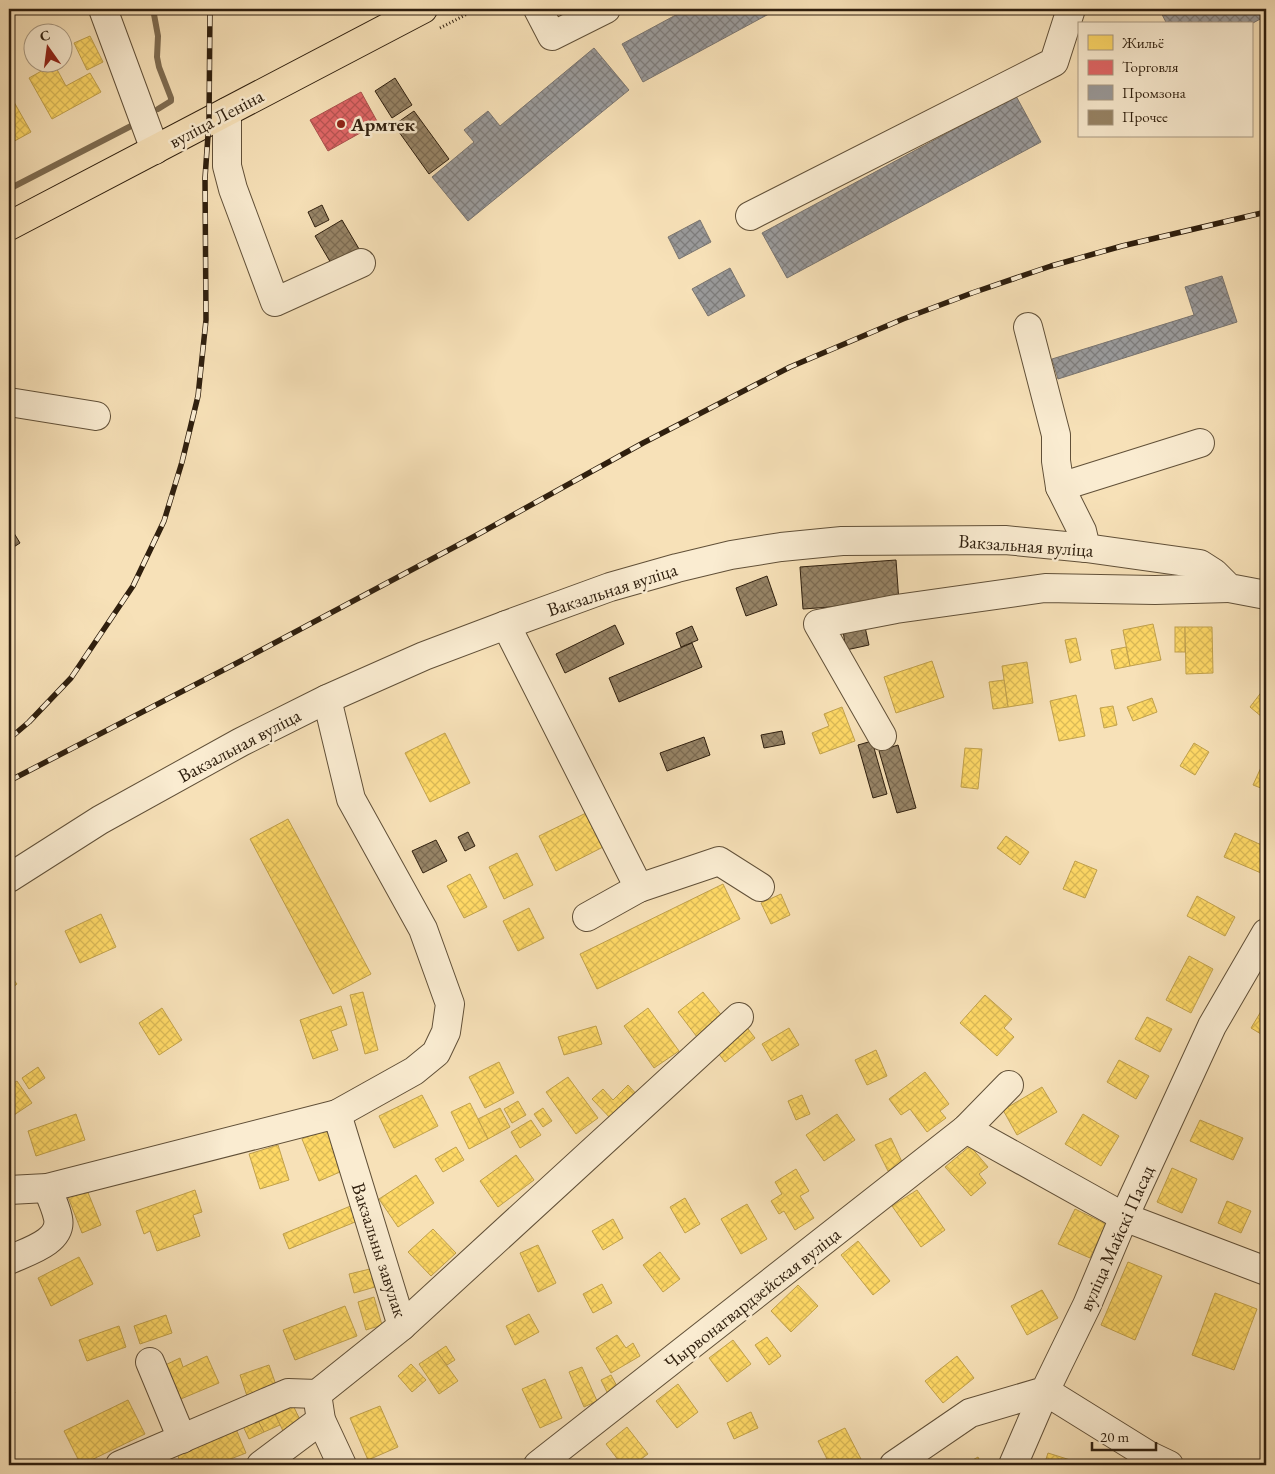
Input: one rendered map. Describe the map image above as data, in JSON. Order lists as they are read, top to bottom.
{
  "streets": {
    "main road": ["вуліца Леніна"],
    "street": [
      "Вакзальная вуліца",
      "вуліца Майскі Пасад",
      "Вакзальны завулак",
      "Чырвонагвардзейская вуліца"
    ]
  },
  "places": ["Армтек"],
  "legend": [
    "Жильё",
    "Торговля",
    "Промзона",
    "Прочее"
  ],
  "scale_bar": "20 m",
  "north": "top"
}
